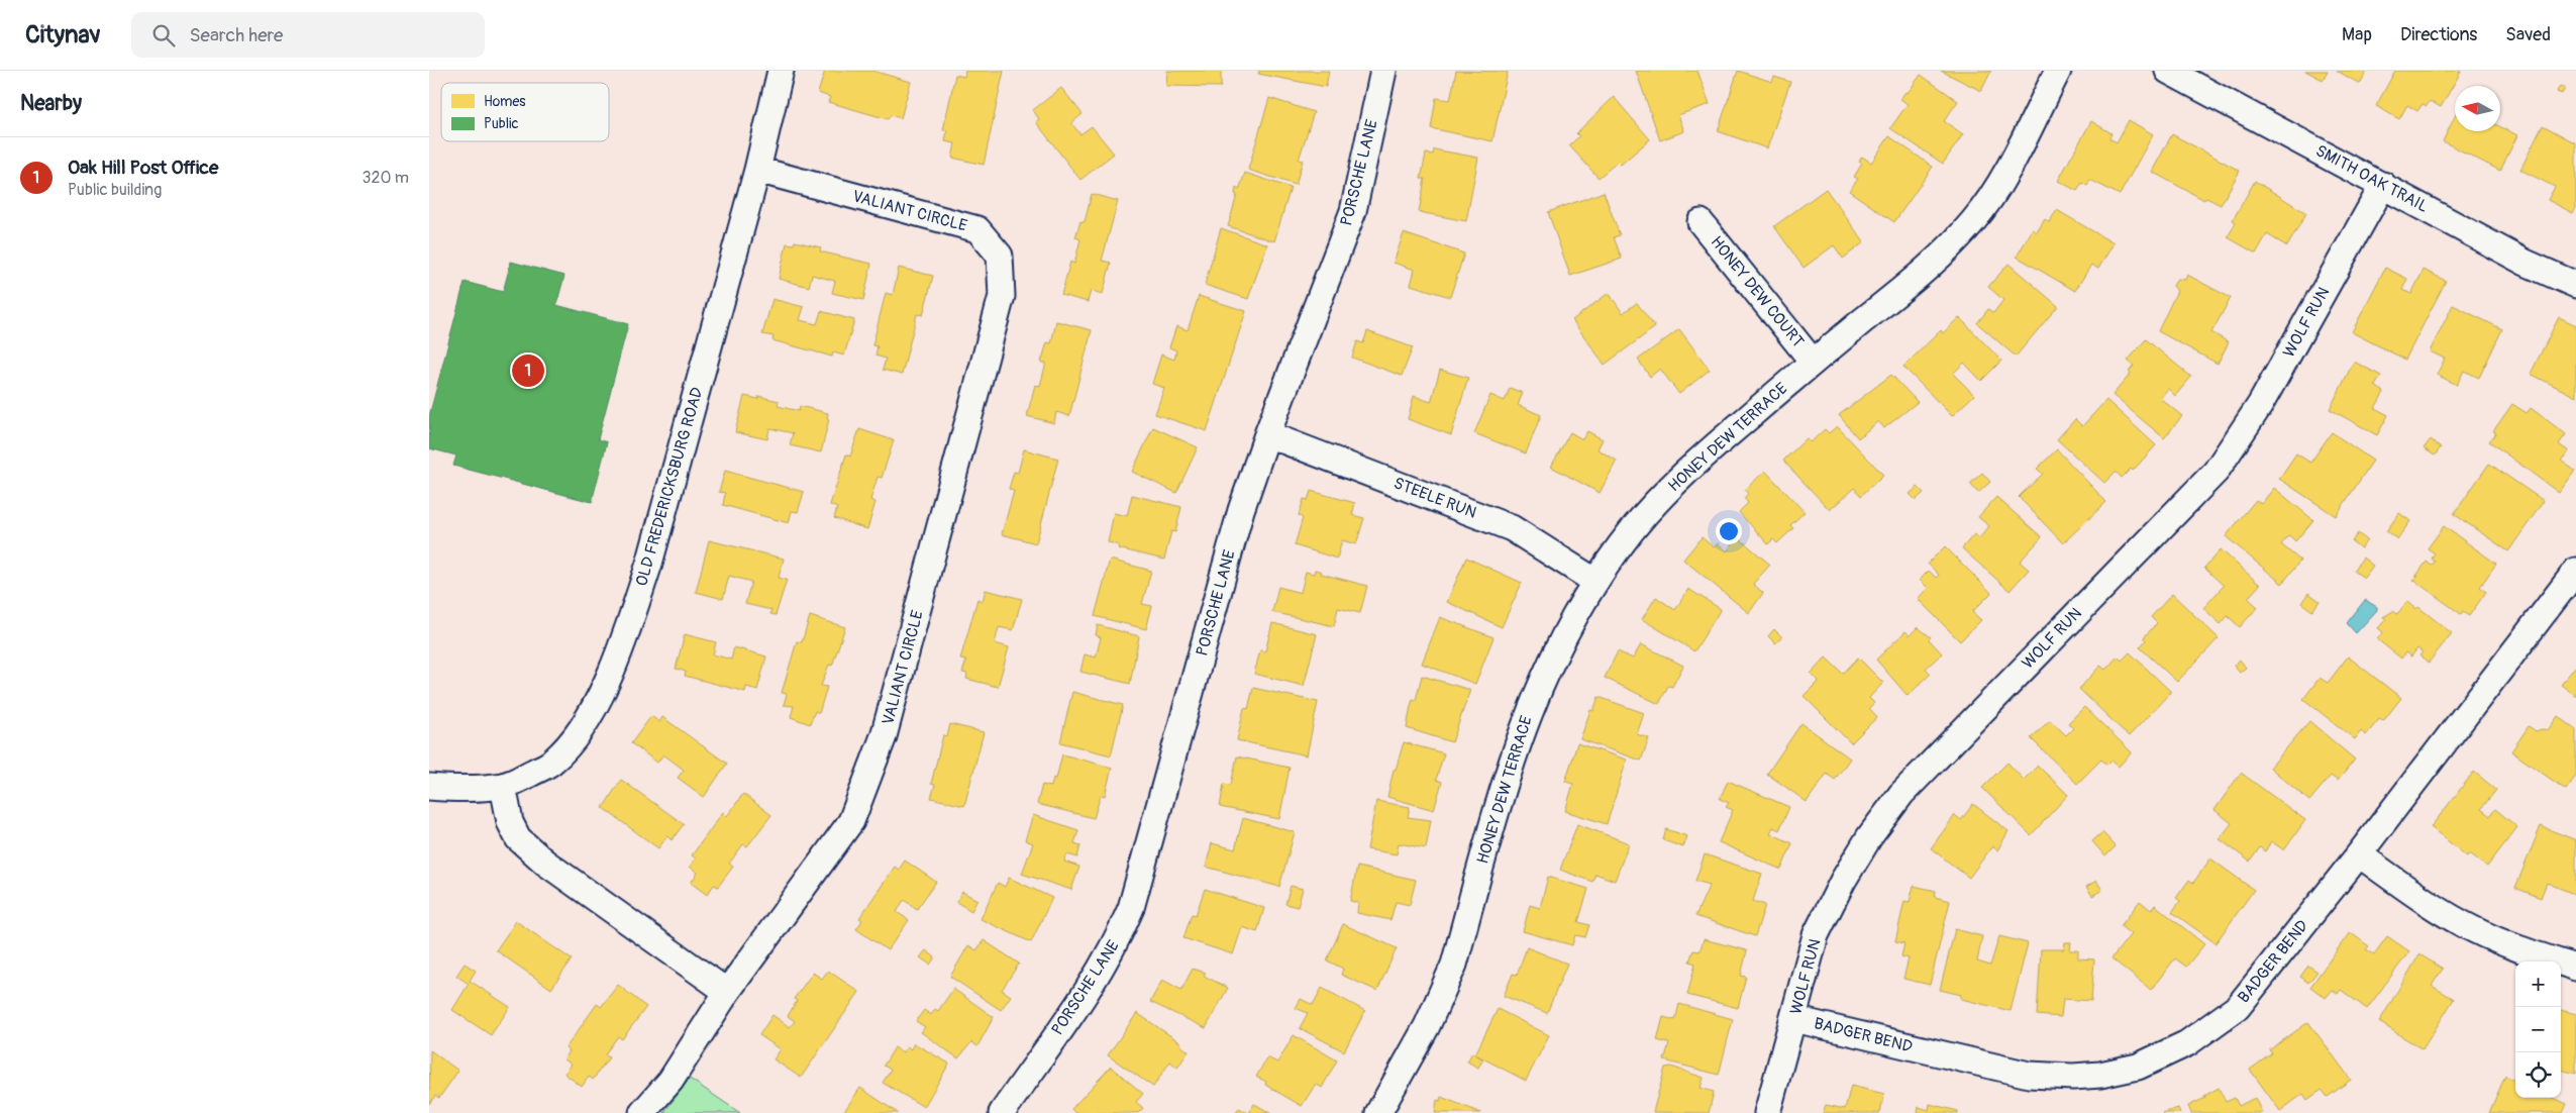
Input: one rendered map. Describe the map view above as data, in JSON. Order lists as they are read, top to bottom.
{
  "streets": {
    "street": [
      "PORSCHE LANE",
      "SMITH OAK TRAIL",
      "VALIANT CIRCLE",
      "HONEY DEW COURT",
      "WOLF RUN",
      "HONEY DEW TERRACE",
      "OLD FREDERICKSBURG ROAD",
      "STEELE RUN",
      "BADGER BEND"
    ]
  },
  "crossings": [
    ["PORSCHE LANE", "STEELE RUN"],
    ["SMITH OAK TRAIL", "WOLF RUN"],
    ["VALIANT CIRCLE", "OLD FREDERICKSBURG ROAD"],
    ["HONEY DEW COURT", "HONEY DEW TERRACE"],
    ["WOLF RUN", "BADGER BEND"],
    ["HONEY DEW TERRACE", "STEELE RUN"]
  ],
  "legend": ["Homes", "Public"],
  "north": "left",
  "page": {
    "header": "Citynav",
    "search": "Search here",
    "nav": ["Map", "Directions", "Saved"],
    "heading": "Nearby",
    "list": [
      {
        "mark": "1",
        "name": "Oak Hill Post Office",
        "note": "Public building",
        "value": "320 m"
      }
    ],
    "pins": "1",
    "map_buttons": ["+", "−"]
  }
}
